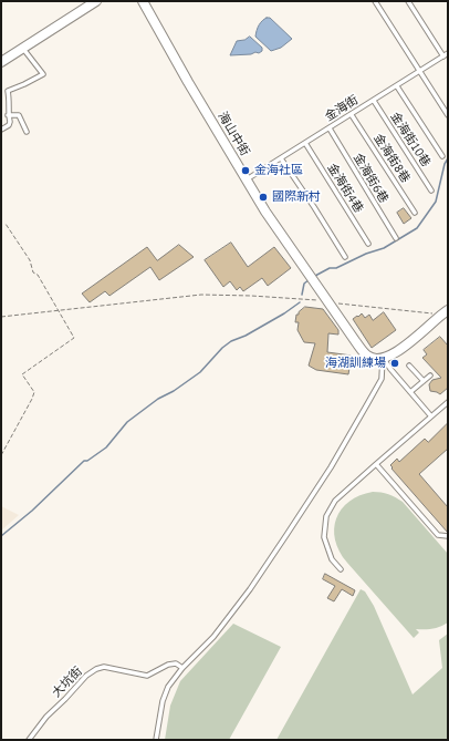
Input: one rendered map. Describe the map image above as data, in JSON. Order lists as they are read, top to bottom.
{
  "streets": {
    "street": ["海山中街"],
    "lane": [
      "金海街",
      "金海街10巷",
      "金海街8巷",
      "金海街6巷",
      "金海街4巷",
      "大坑街"
    ]
  },
  "crossings": [
    ["金海街", "海山中街"],
    ["金海街", "金海街10巷"],
    ["金海街", "金海街8巷"],
    ["金海街", "金海街6巷"],
    ["金海街", "金海街4巷"]
  ],
  "places": ["金海社區", "國際新村", "海湖訓練場"]
}
